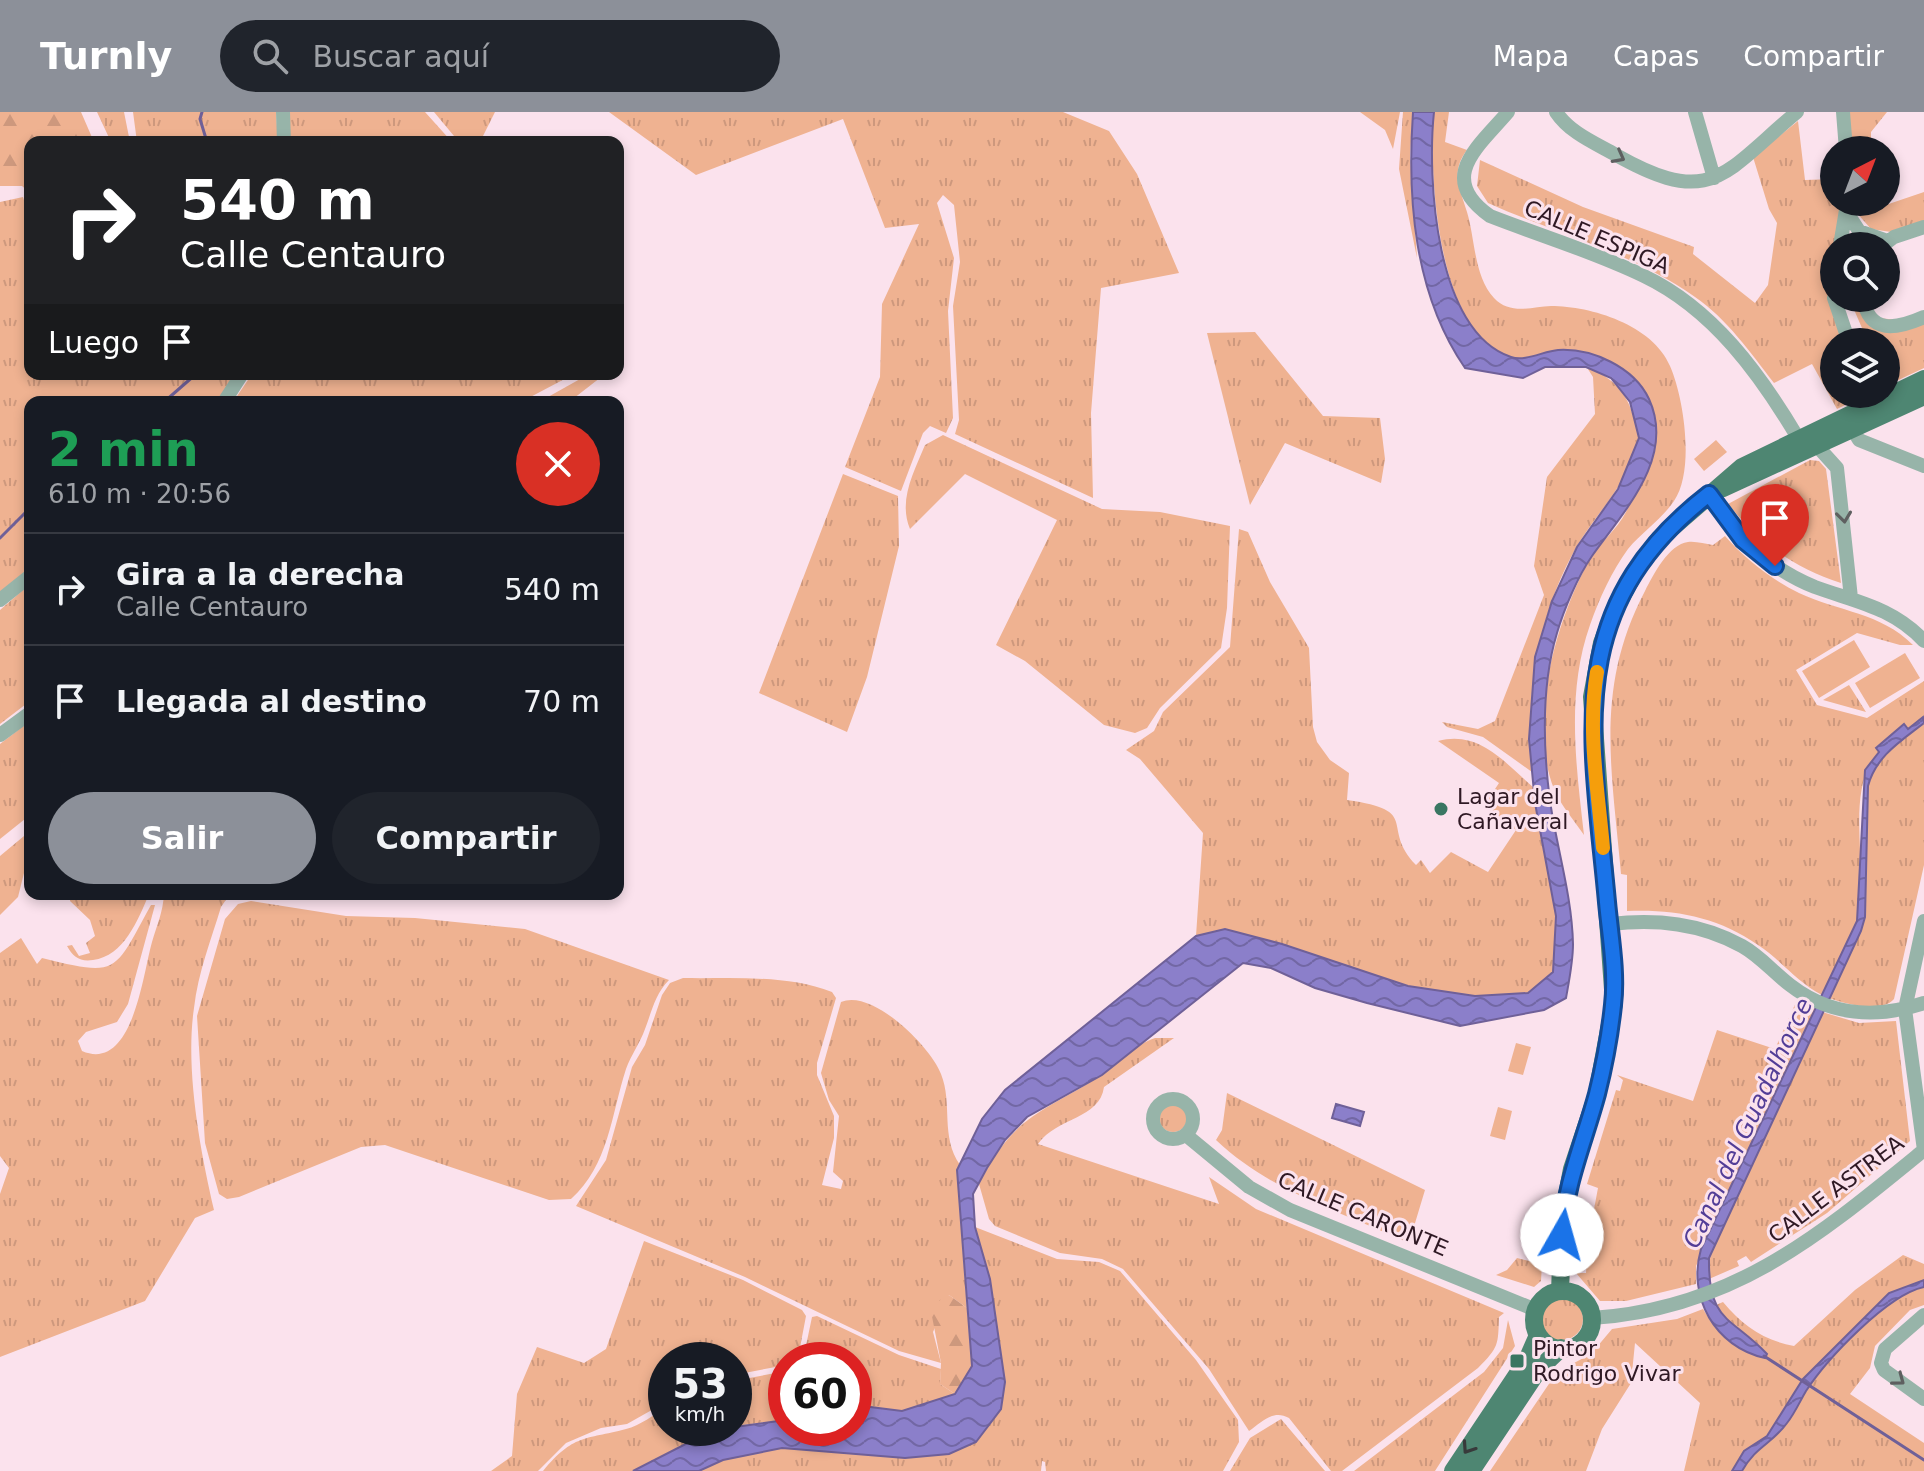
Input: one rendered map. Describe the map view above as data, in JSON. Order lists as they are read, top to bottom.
{
  "streets": {
    "street": ["CALLE ESPIGA", "CALLE ASTREA", "CALLE CARONTE"]
  },
  "crossings": [
    ["CALLE ASTREA", "CALLE CARONTE"]
  ],
  "water": ["Canal del Guadalhorce"],
  "places": {
    "other": ["Lagar del Cañaveral"],
    "transit": ["Pintor Rodrigo Vivar"]
  },
  "north": "top right",
  "page": {
    "header": "Turnly",
    "search": "Buscar aquí",
    "nav": ["Mapa", "Capas", "Compartir"],
    "turn": ["540 m", "Calle Centauro"],
    "then": "Luego",
    "heading": ["2 min", "610 m · 20:56"],
    "list": [
      {
        "name": "Gira a la derecha",
        "note": "Calle Centauro",
        "value": "540 m"
      },
      {
        "name": "Llegada al destino",
        "value": "70 m"
      }
    ],
    "buttons": ["Salir", "Compartir"],
    "speed": "53 km/h",
    "limit": "60"
  }
}
